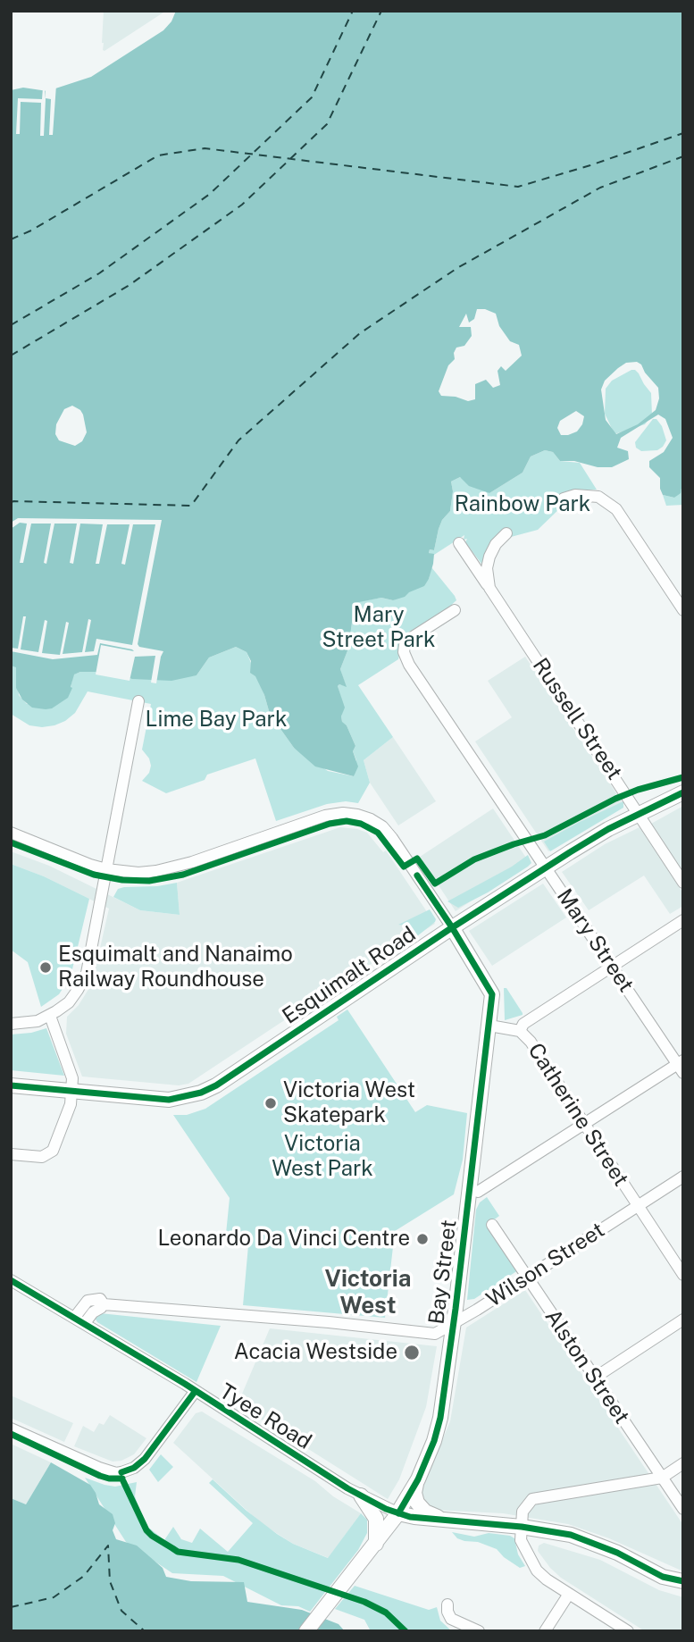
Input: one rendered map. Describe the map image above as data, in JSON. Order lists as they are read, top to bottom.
{
  "streets": {
    "main road": ["Esquimalt Road", "Bay Street", "Tyee Road"],
    "street": [
      "Russell Street",
      "Mary Street",
      "Catherine Street",
      "Wilson Street",
      "Alston Street"
    ]
  },
  "crossings": [
    ["Russell Street", "Esquimalt Road"],
    ["Mary Street", "Esquimalt Road"],
    ["Catherine Street", "Wilson Street"],
    ["Catherine Street", "Bay Street"],
    ["Wilson Street", "Bay Street"],
    ["Wilson Street", "Alston Street"],
    ["Wilson Street", "Tyee Road"],
    ["Bay Street", "Tyee Road"]
  ],
  "districts": ["Victoria West"],
  "parks": [
    "Rainbow Park",
    "Mary Street Park",
    "Lime Bay Park",
    "Victoria West Park"
  ],
  "places": [
    "Esquimalt and Nanaimo Railway Roundhouse",
    "Victoria West Skatepark",
    "Leonardo Da Vinci Centre",
    "Acacia Westside"
  ]
}
